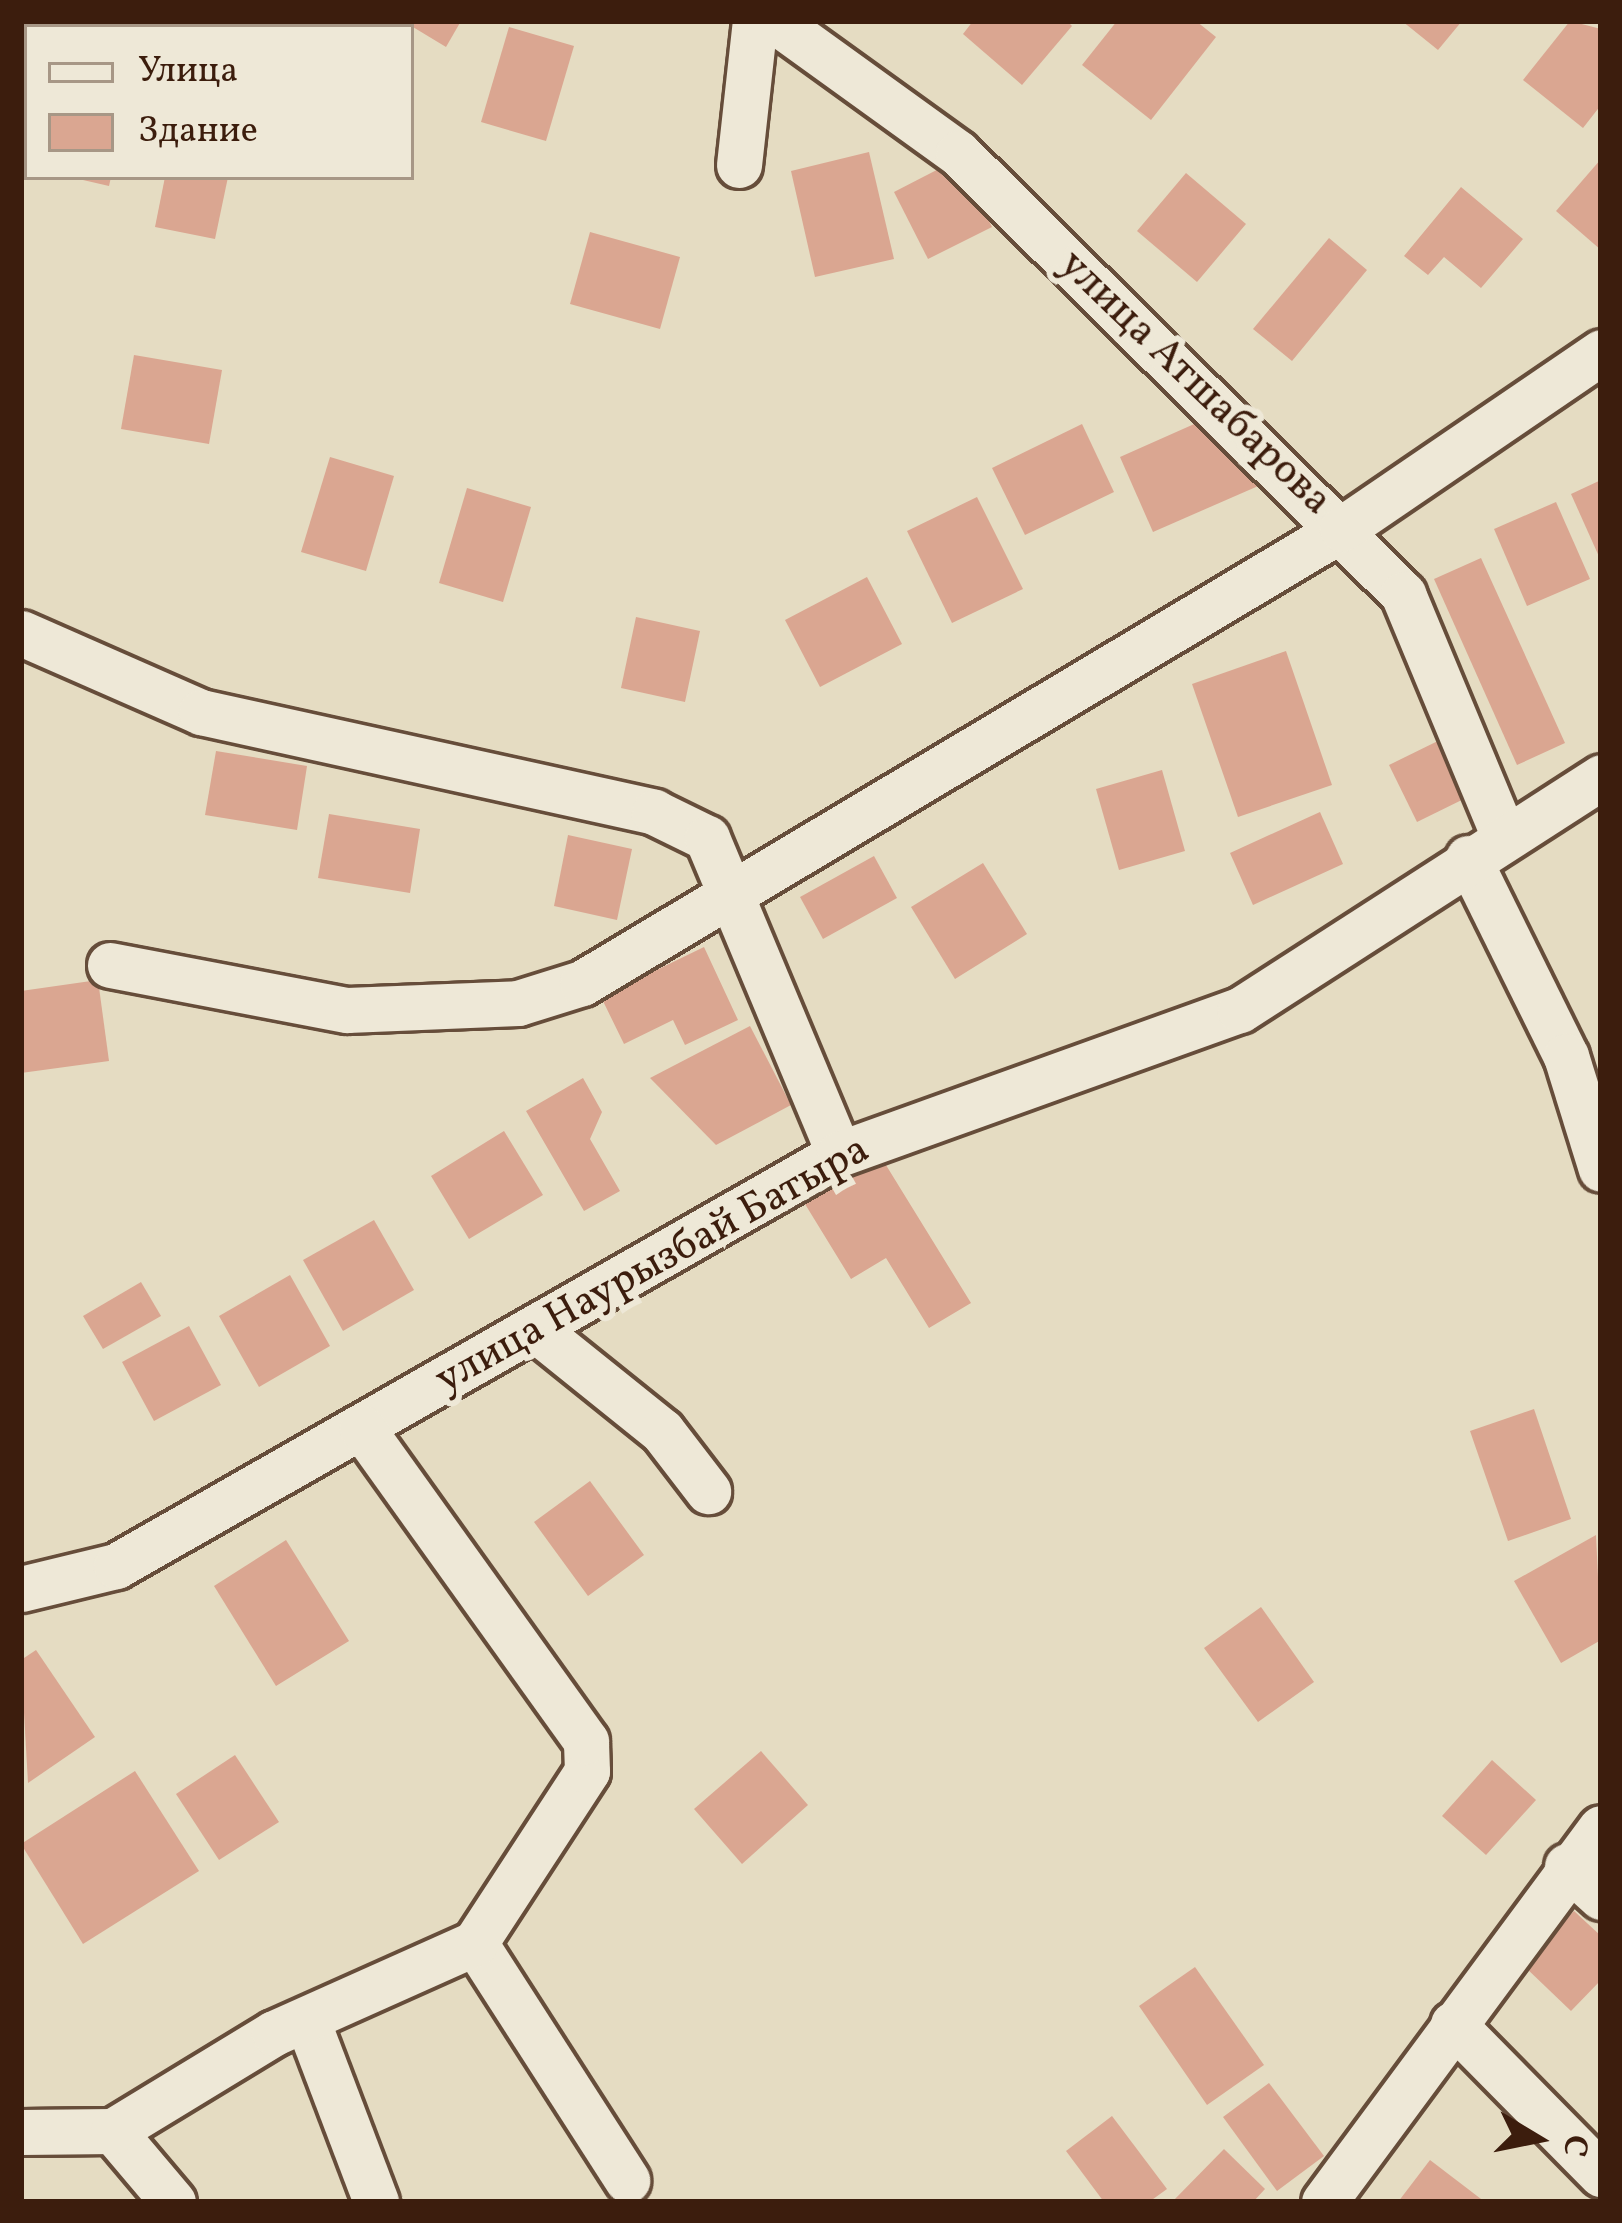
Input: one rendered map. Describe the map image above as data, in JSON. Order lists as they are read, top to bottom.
{
  "streets": {
    "street": ["улица Атшабарова", "улица Наурызбай Батыра"]
  },
  "crossings": [
    ["улица Атшабарова", "улица Наурызбай Батыра"]
  ],
  "legend": ["Улица", "Здание"],
  "north": "right"
}
